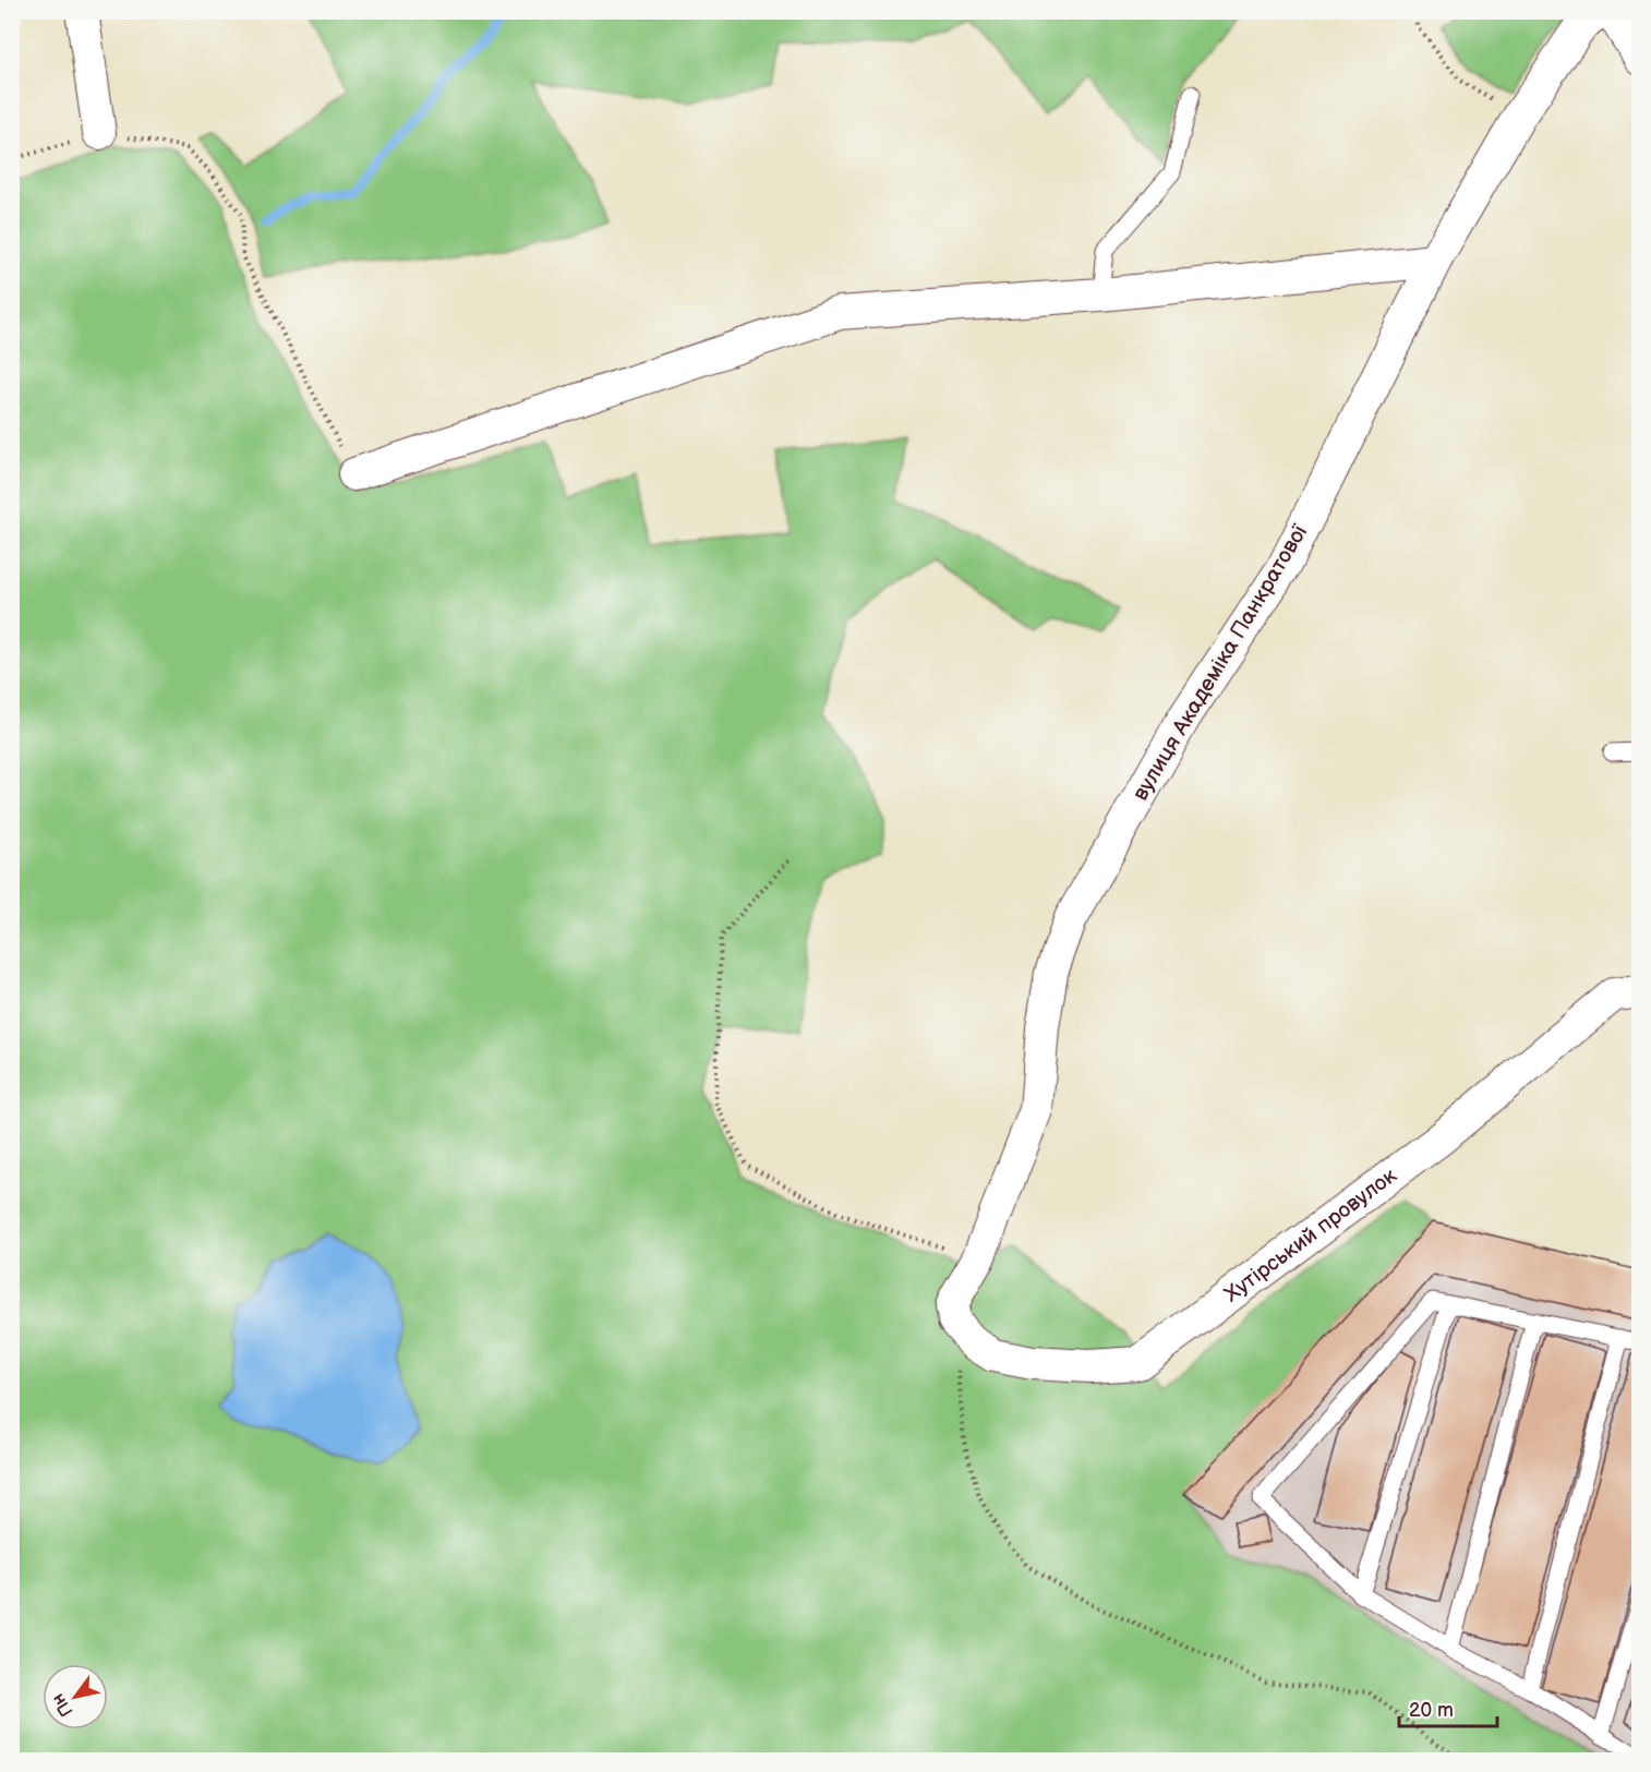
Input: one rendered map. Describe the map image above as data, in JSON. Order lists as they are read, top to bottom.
{
  "streets": {
    "street": ["вулиця Академіка Панкратової", "Хутірський провулок"]
  },
  "crossings": [
    ["вулиця Академіка Панкратової", "Хутірський провулок"]
  ],
  "scale_bar": "20 m",
  "north": "bottom left"
}
